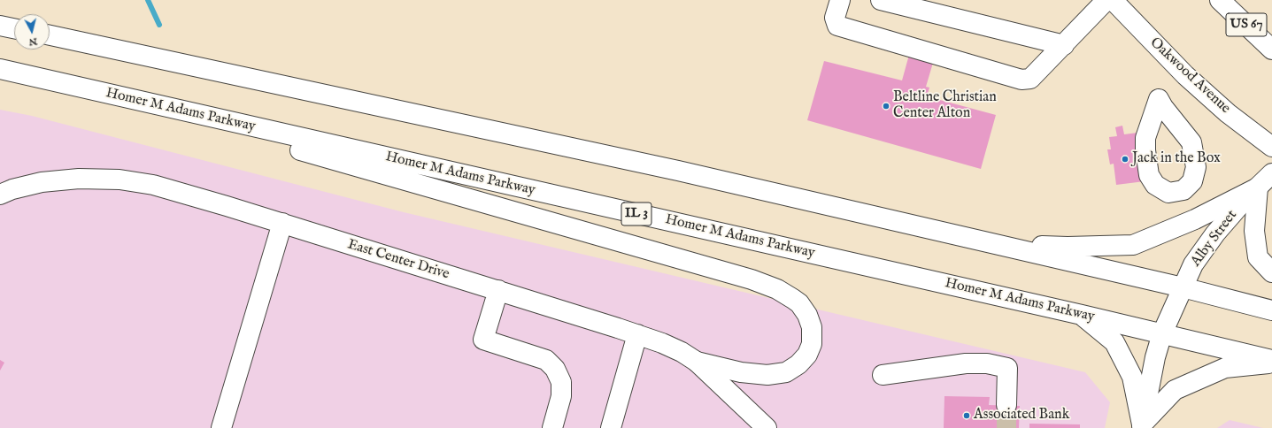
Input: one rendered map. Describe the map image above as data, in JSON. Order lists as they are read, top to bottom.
{
  "streets": {
    "main road": [
      "US 67",
      "Oakwood Avenue",
      "Homer M Adams Parkway",
      "IL 3",
      "Alby Street",
      "East Center Drive"
    ]
  },
  "crossings": [
    ["Homer M Adams Parkway", "Alby Street"]
  ],
  "places": ["Beltline Christian Center Alton", "Jack in the Box", "Associated Bank"],
  "north": "bottom"
}
